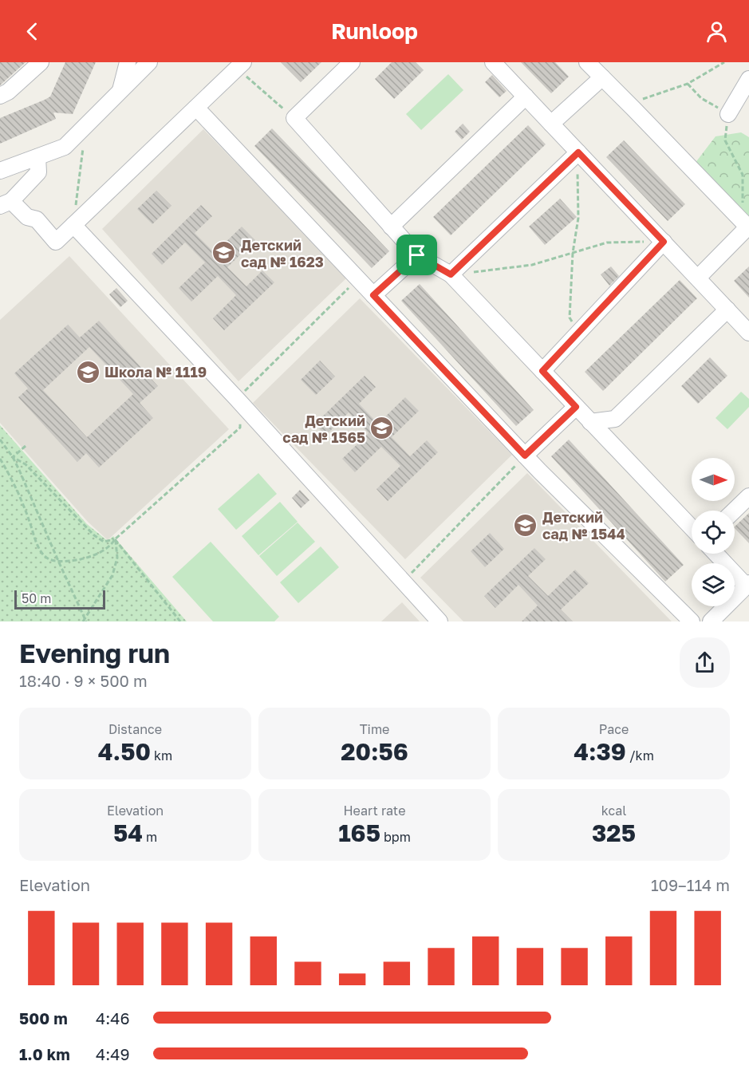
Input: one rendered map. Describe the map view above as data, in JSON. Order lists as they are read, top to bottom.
{
  "places": {
    "school or university": [
      "Детский сад № 1623",
      "Школа № 1119",
      "Детский сад № 1565",
      "Детский сад № 1544"
    ]
  },
  "scale_bar": "50 m",
  "north": "right",
  "page": {
    "header": "Runloop",
    "scale": "50 m",
    "heading": ["Evening run", "18:40 · 9 × 500 m"],
    "stats": [
      ["Distance", "4.50 km"],
      ["Time", "20:56"],
      ["Pace", "4:39 /km"],
      ["Elevation", "54 m"],
      ["Heart rate", "165 bpm"],
      ["kcal", "325"]
    ],
    "chart": ["Elevation", "109–114 m"],
    "list": [
      {
        "name": "500 m",
        "note": "4:46"
      },
      {
        "name": "1.0 km",
        "note": "4:49"
      }
    ]
  }
}
